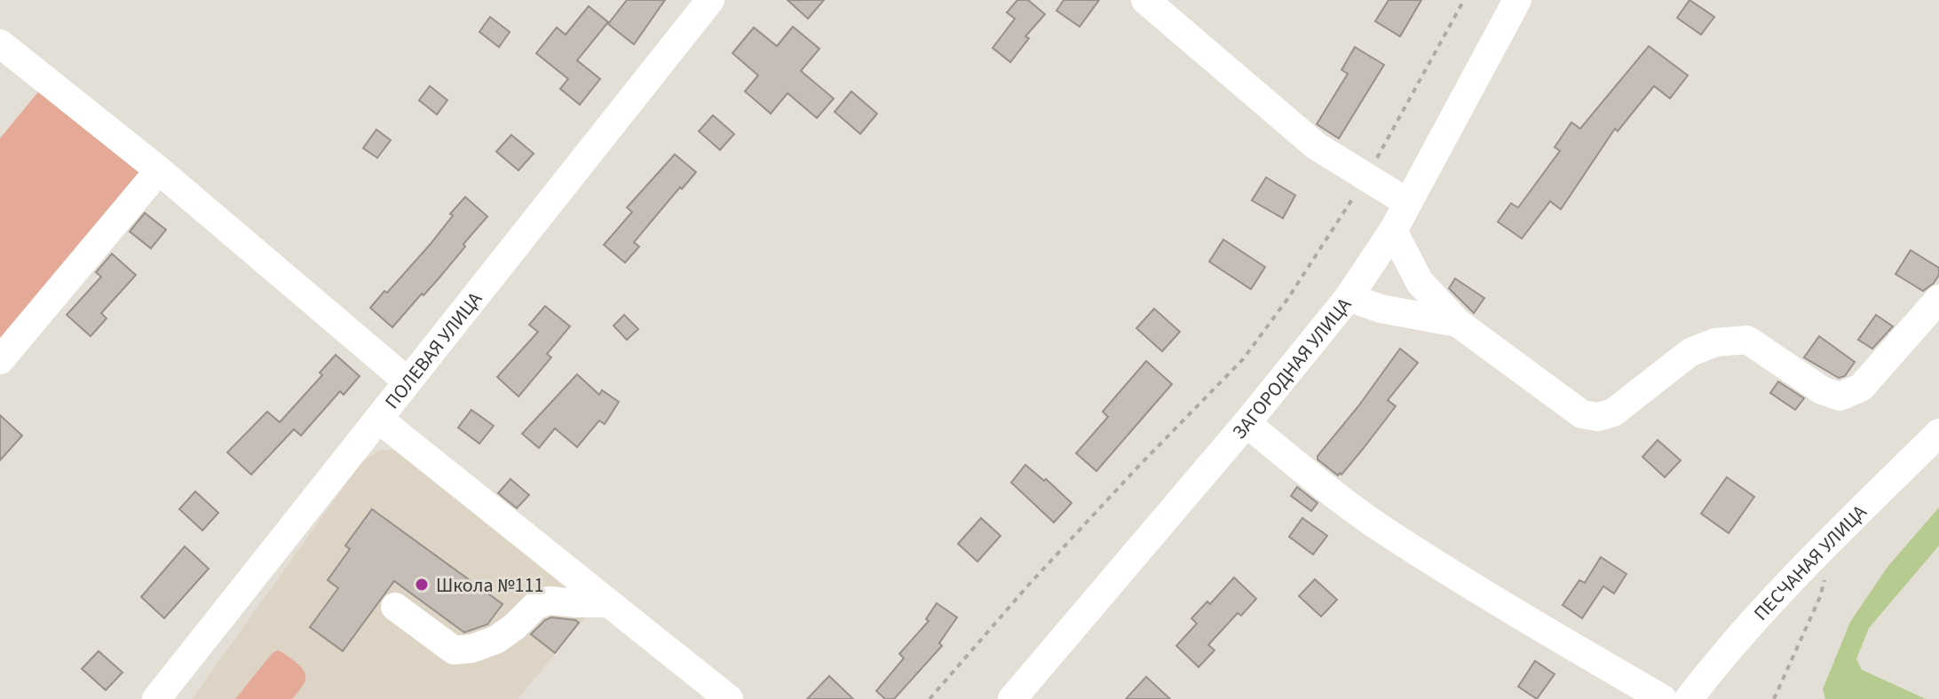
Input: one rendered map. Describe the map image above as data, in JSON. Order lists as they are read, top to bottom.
{
  "streets": {
    "street": ["ПОЛЕВАЯ УЛИЦА", "ЗАГОРОДНАЯ УЛИЦА", "ПЕСЧАНАЯ УЛИЦА"]
  },
  "places": ["Школа №111"]
}
